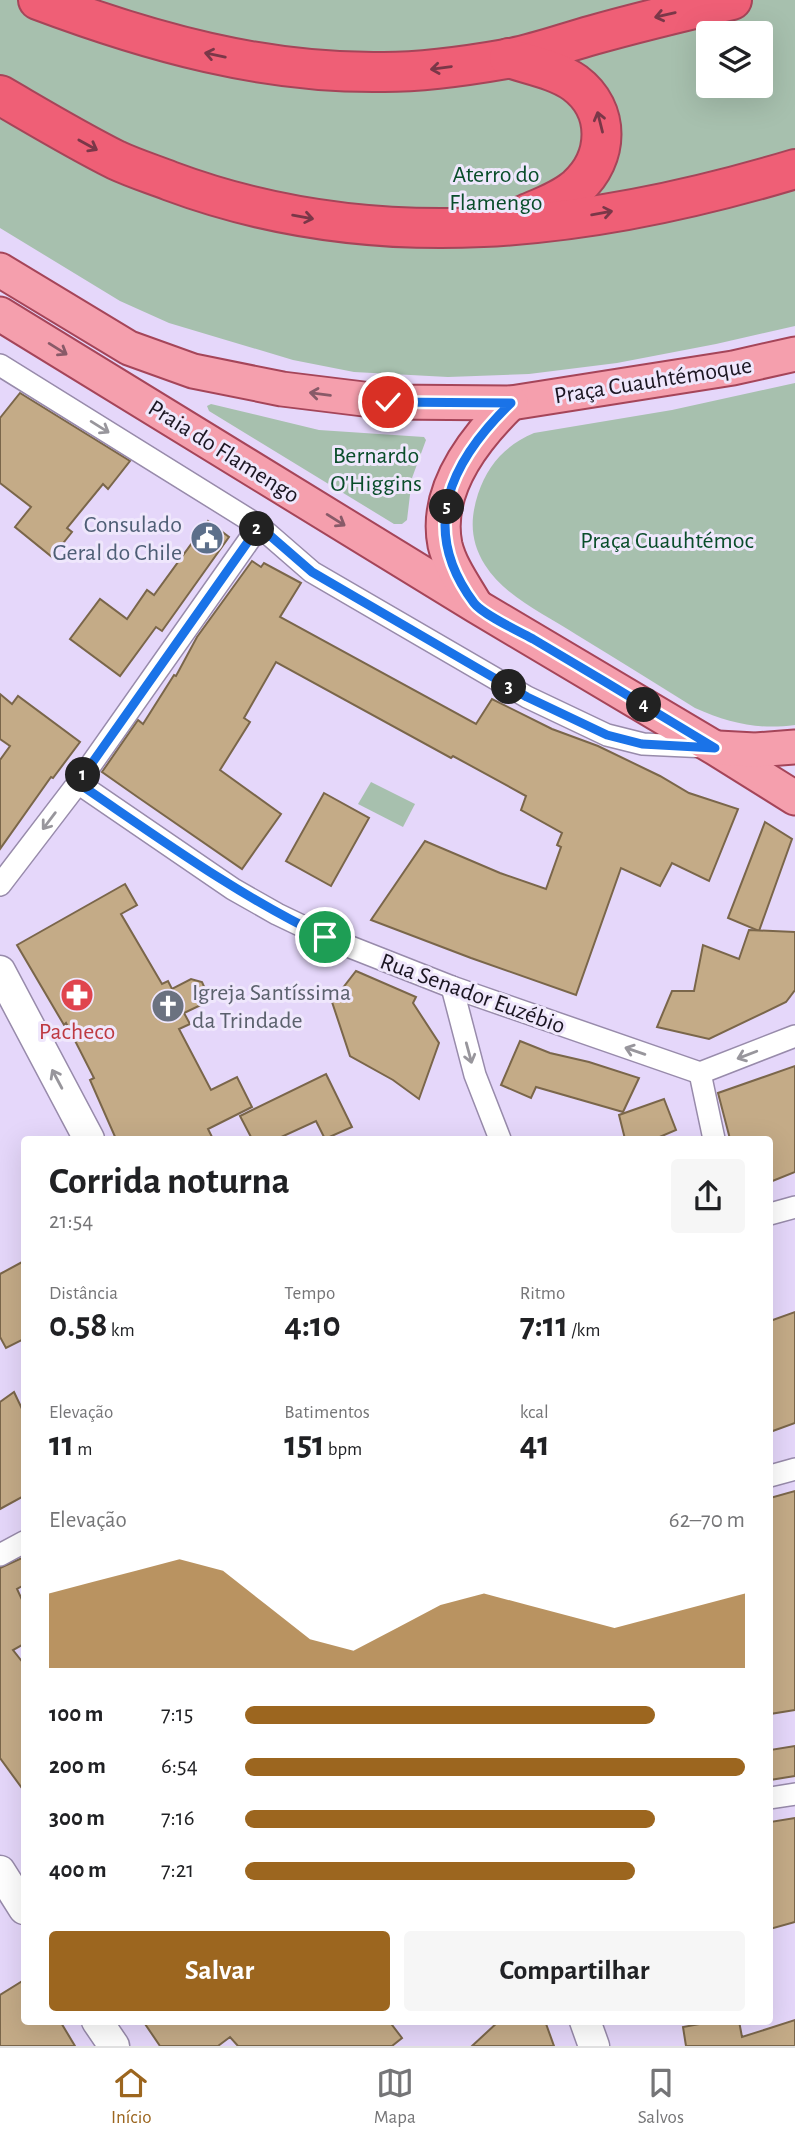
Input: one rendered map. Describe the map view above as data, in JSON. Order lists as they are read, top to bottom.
{
  "streets": {
    "main road": ["Praça Cuauhtémoque", "Praia do Flamengo"],
    "street": ["Rua Senador Euzébio"]
  },
  "crossings": [
    ["Praça Cuauhtémoque", "Praia do Flamengo"]
  ],
  "one_way": ["Rua Senador Euzébio"],
  "parks": ["Aterro do Flamengo", "Bernardo O'Higgins", "Praça Cuauhtémoc"],
  "places": {
    "public building": ["Consulado Geral do Chile"],
    "pharmacy": ["Pacheco"],
    "church": ["Igreja Santíssima da Trindade"]
  },
  "page": {
    "pins": [
      "5",
      "2",
      "3",
      "4",
      "1"
    ],
    "heading": ["Corrida noturna", "21:54"],
    "stats": [
      ["Distância", "0.58 km"],
      ["Tempo", "4:10"],
      ["Ritmo", "7:11 /km"],
      ["Elevação", "11 m"],
      ["Batimentos", "151 bpm"],
      ["kcal", "41"]
    ],
    "chart": ["Elevação", "62–70 m"],
    "list": [
      {
        "name": "100 m",
        "note": "7:15"
      },
      {
        "name": "200 m",
        "note": "6:54"
      },
      {
        "name": "300 m",
        "note": "7:16"
      },
      {
        "name": "400 m",
        "note": "7:21"
      }
    ],
    "buttons": ["Salvar", "Compartilhar"],
    "tabs": ["Início", "Mapa", "Salvos"]
  }
}
